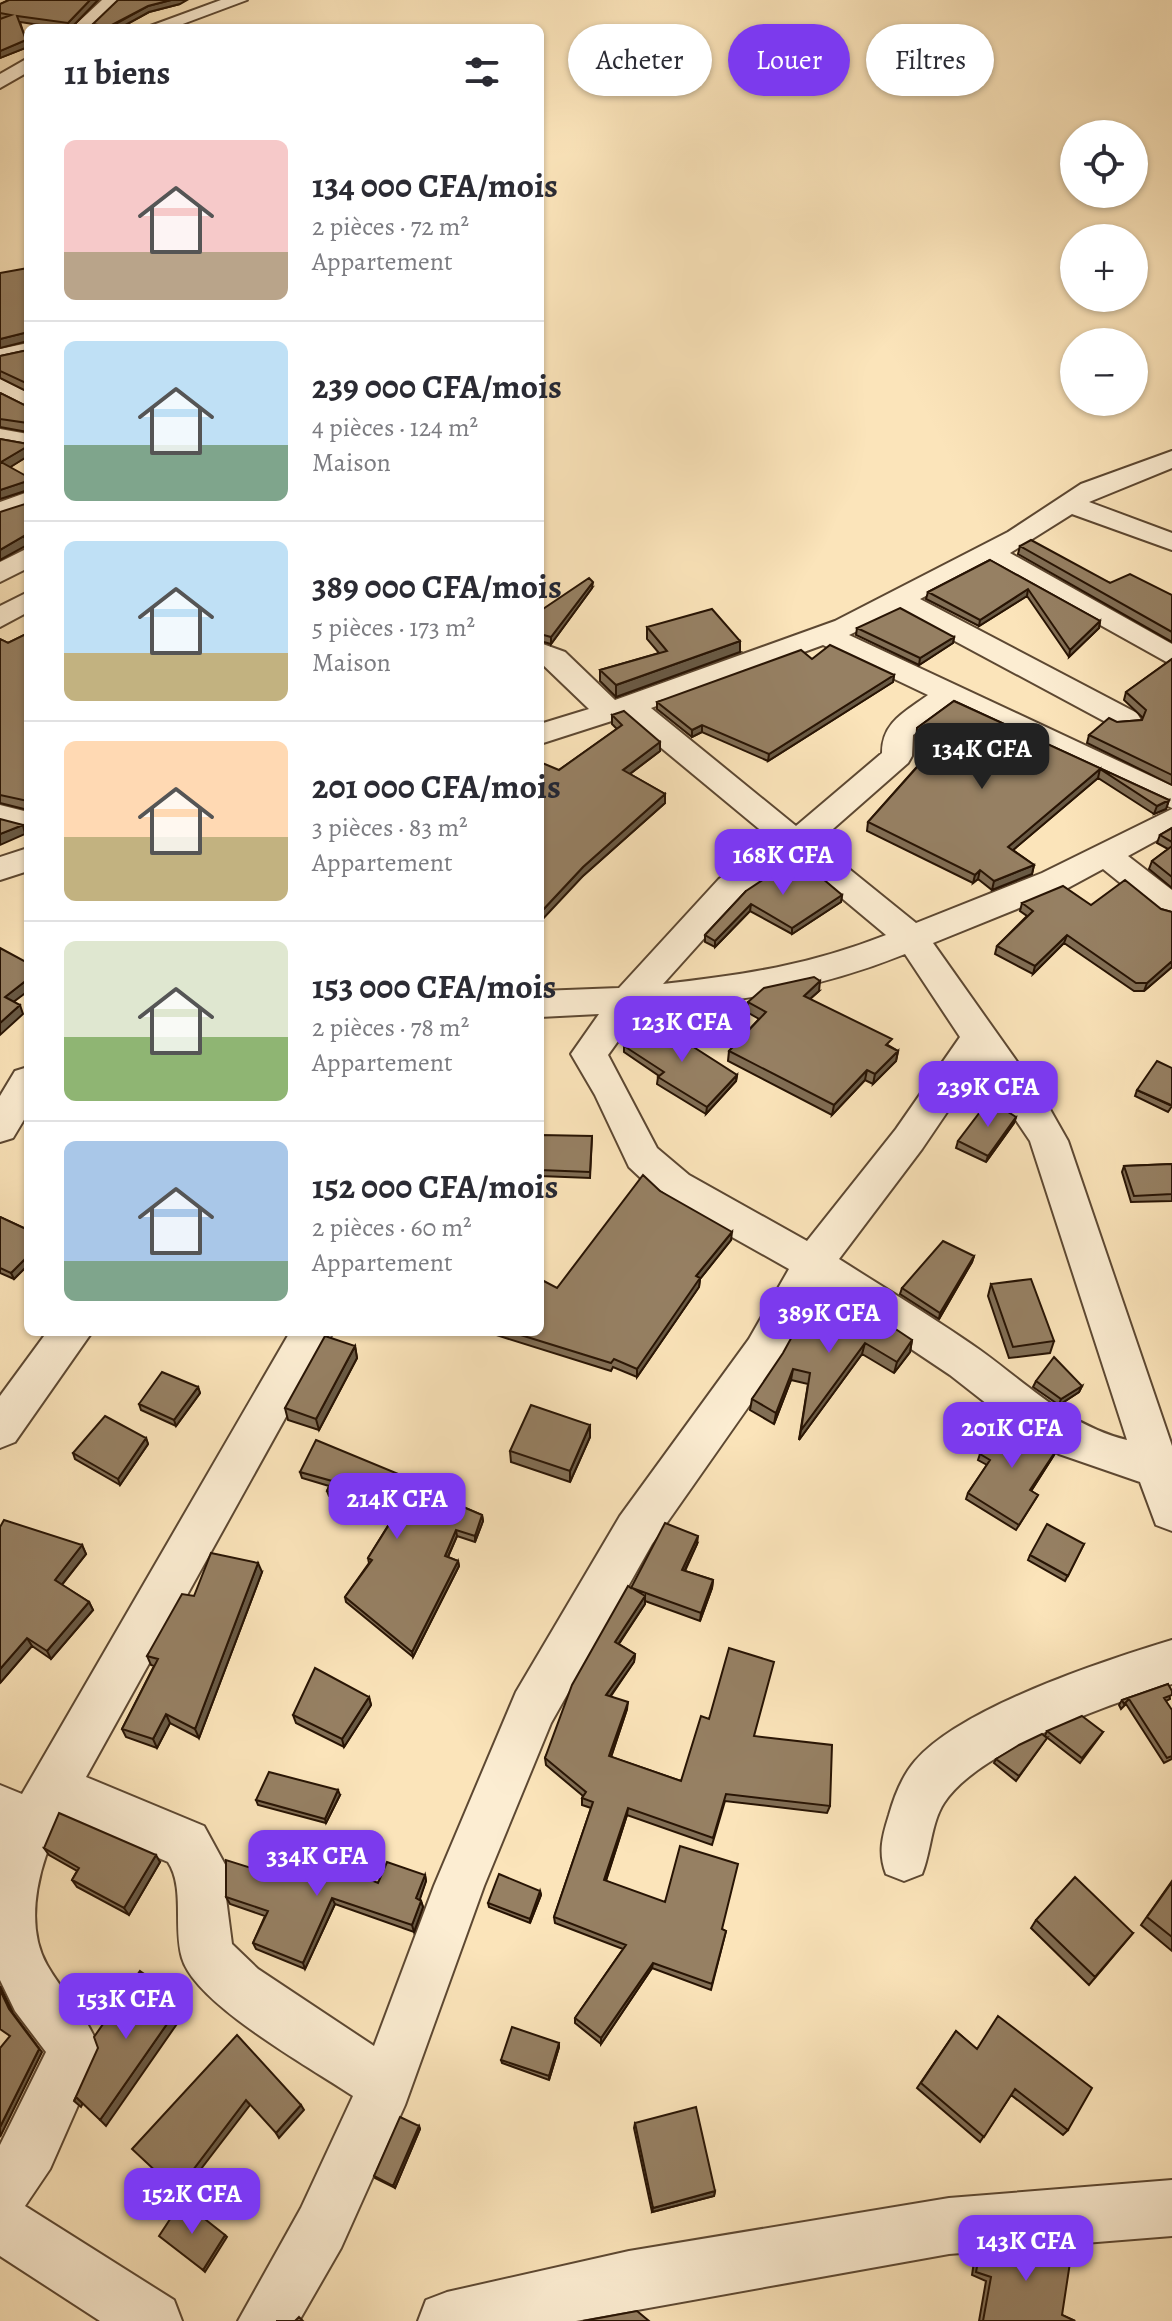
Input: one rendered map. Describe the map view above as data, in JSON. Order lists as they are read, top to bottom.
{
  "page": {
    "chip": ["Acheter", "Louer", "Filtres"],
    "heading": "11 biens",
    "map_buttons": ["+", "−"],
    "list": [
      {
        "name": "134 000 CFA/mois",
        "note": "2 pièces · 72 m² · Appartement"
      },
      {
        "name": "239 000 CFA/mois",
        "note": "4 pièces · 124 m² · Maison"
      },
      {
        "name": "389 000 CFA/mois",
        "note": "5 pièces · 173 m² · Maison"
      },
      {
        "name": "201 000 CFA/mois",
        "note": "3 pièces · 83 m² · Appartement"
      },
      {
        "name": "153 000 CFA/mois",
        "note": "2 pièces · 78 m² · Appartement"
      },
      {
        "name": "152 000 CFA/mois",
        "note": "2 pièces · 60 m² · Appartement"
      }
    ],
    "price": [
      "134K CFA",
      "168K CFA",
      "123K CFA",
      "239K CFA",
      "389K CFA",
      "201K CFA",
      "214K CFA",
      "334K CFA",
      "153K CFA",
      "152K CFA",
      "143K CFA"
    ]
  }
}
